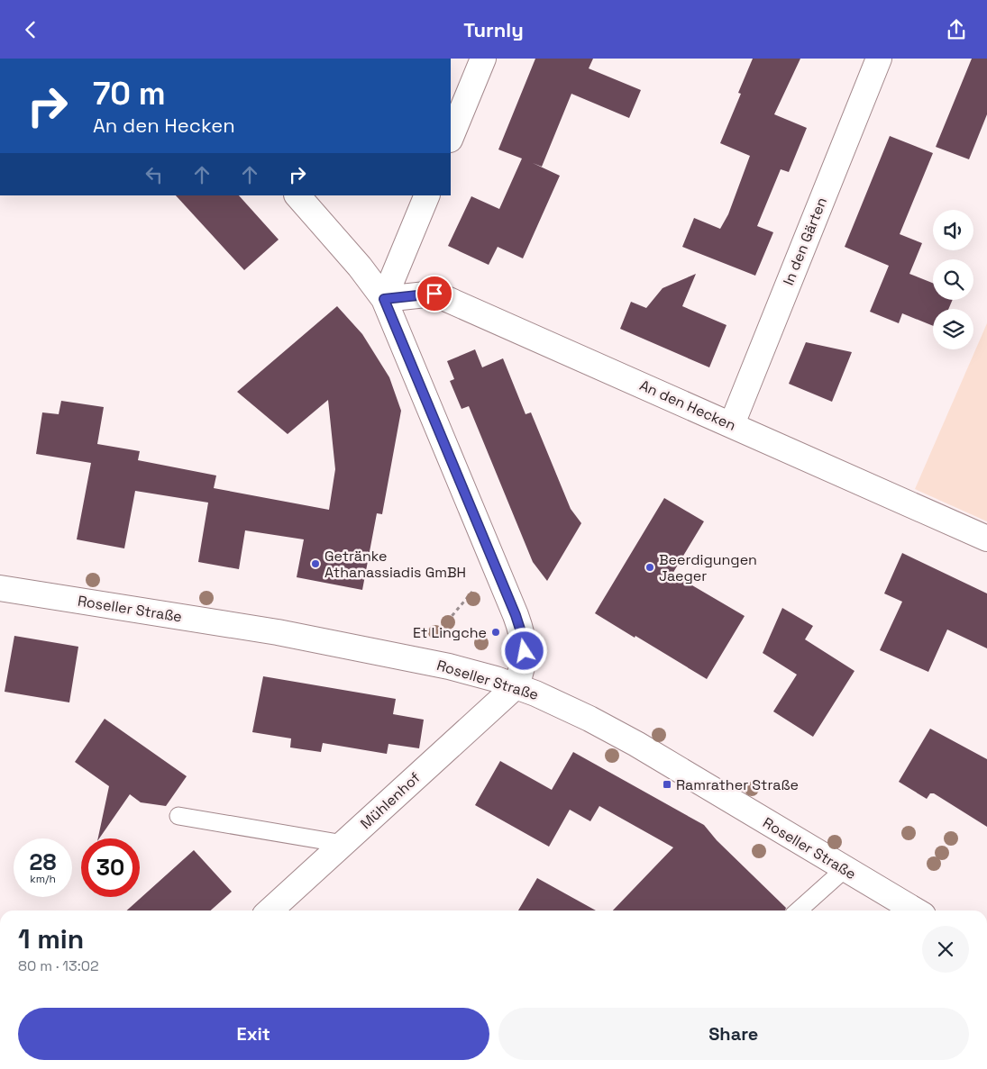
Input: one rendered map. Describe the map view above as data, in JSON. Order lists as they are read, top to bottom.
{
  "streets": {
    "street": [
      "In den Gärten",
      "An den Hecken",
      "Roseller Straße",
      "Mühlenhof"
    ]
  },
  "crossings": [
    ["In den Gärten", "An den Hecken"],
    ["Roseller Straße", "Mühlenhof"]
  ],
  "places": {
    "other": ["Getränke Athanassiadis GmBH", "Beerdigungen Jaeger", "Et Lingche"],
    "transit": ["Ramrather Straße"]
  },
  "page": {
    "header": "Turnly",
    "turn": ["70 m", "An den Hecken"],
    "speed": "28 km/h",
    "limit": "30",
    "heading": ["1 min", "80 m · 13:02"],
    "buttons": ["Exit", "Share"]
  }
}
